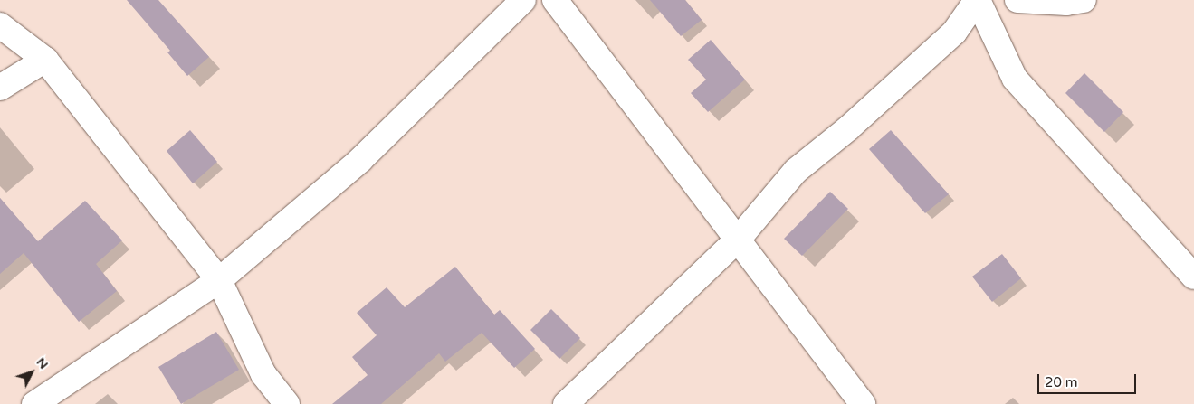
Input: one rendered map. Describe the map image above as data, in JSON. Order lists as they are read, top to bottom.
{
  "scale_bar": "20 m",
  "north": "top right"
}
